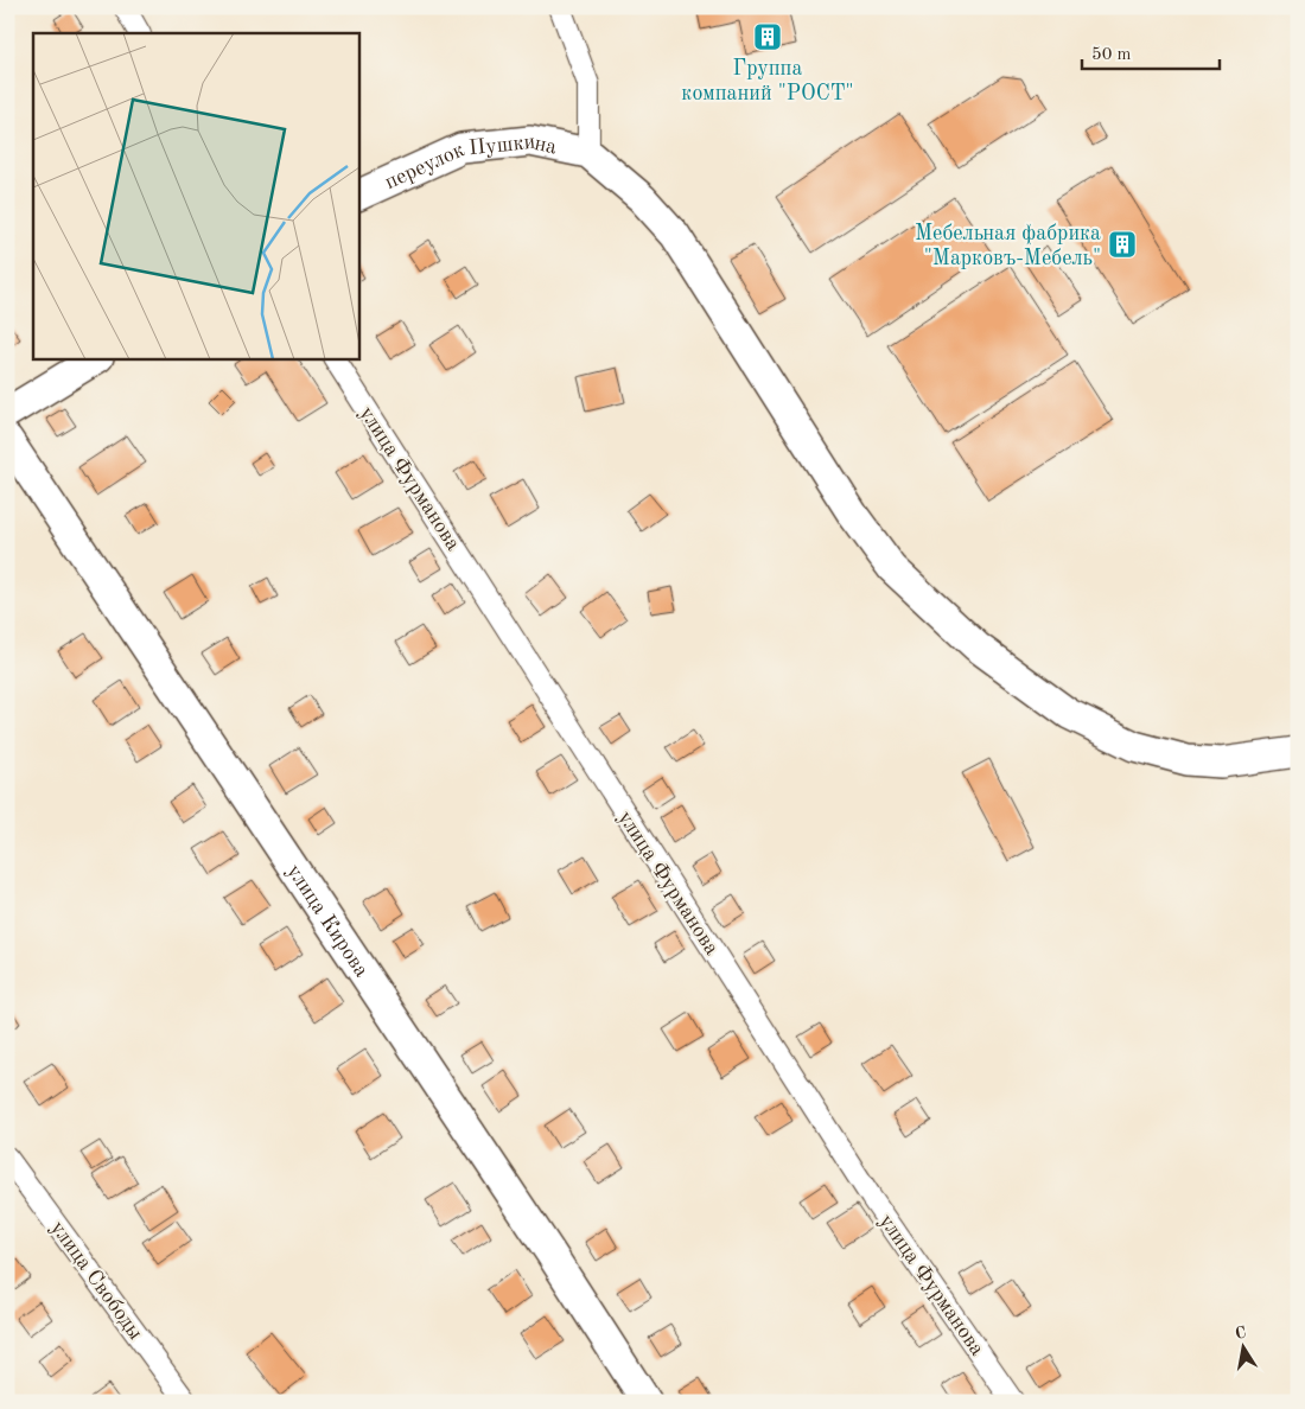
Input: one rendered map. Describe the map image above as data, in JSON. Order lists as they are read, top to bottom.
{
  "streets": {
    "street": [
      "переулок Пушкина",
      "улица Фурманова",
      "улица Кирова",
      "улица Свободы"
    ]
  },
  "places": {
    "building": ["Группа компаний \"РОСТ\"", "Мебельная фабрика \"Марковъ-Мебель\""]
  },
  "scale_bar": "50 m",
  "north": "top"
}
